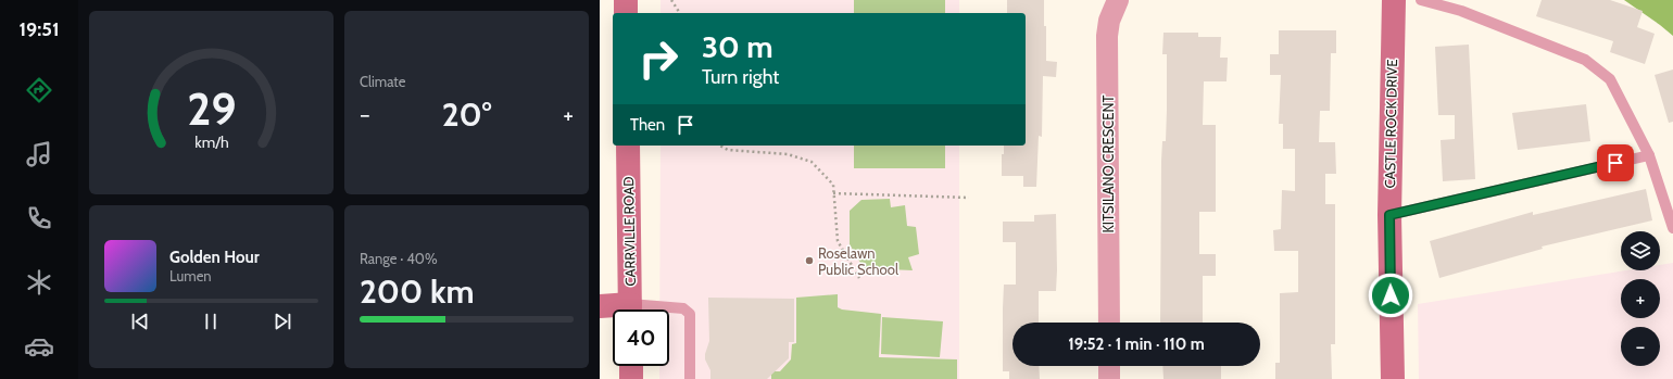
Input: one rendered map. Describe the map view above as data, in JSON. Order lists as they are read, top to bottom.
{
  "streets": {
    "street": ["CASTLE ROCK DRIVE", "KITSILANO CRESCENT", "CARRVILLE ROAD"]
  },
  "places": ["Roselawn Public School"],
  "page": {
    "tabs": "19:51",
    "tile": [
      "Climate",
      ["Range · 40%", "200 km"]
    ],
    "turn": ["30 m", "Turn right"],
    "heat": ["−", "20°", "+"],
    "then": "Then",
    "map_buttons": ["+", "−"],
    "song": ["Golden Hour", "Lumen"],
    "limit": "40",
    "trip": "19:52 · 1 min · 110 m",
    "gauge": ["29", "km/h"]
  }
}
